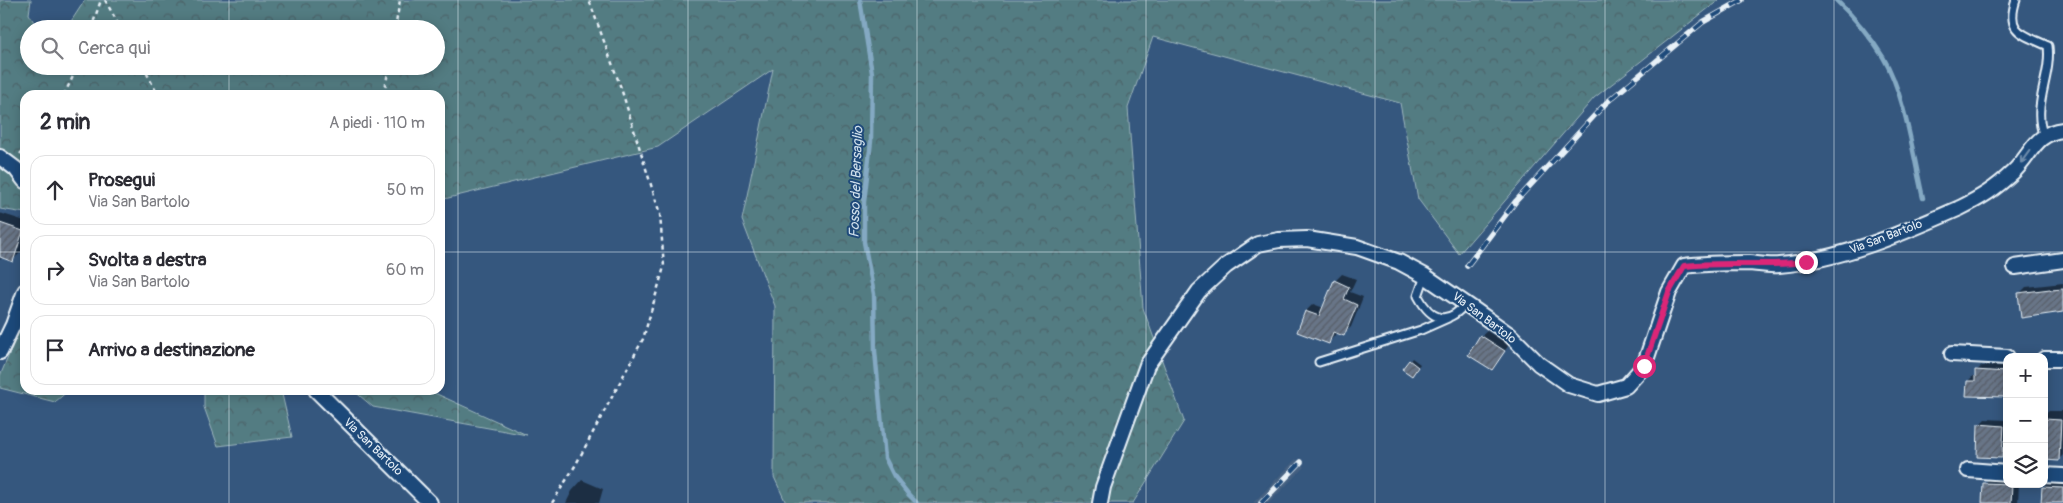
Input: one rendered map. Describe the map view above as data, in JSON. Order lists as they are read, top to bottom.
{
  "streets": {
    "street": ["Via San Bartolo"]
  },
  "one_way": ["Via San Bartolo"],
  "water": ["Fosso del Bersaglio"],
  "page": {
    "search": "Cerca qui",
    "heading": ["2 min", "A piedi · 110 m"],
    "list": [
      ["Prosegui", "Via San Bartolo", "50 m"],
      ["Svolta a destra", "Via San Bartolo", "60 m"],
      "Arrivo a destinazione"
    ],
    "map_buttons": ["+", "−"]
  }
}
